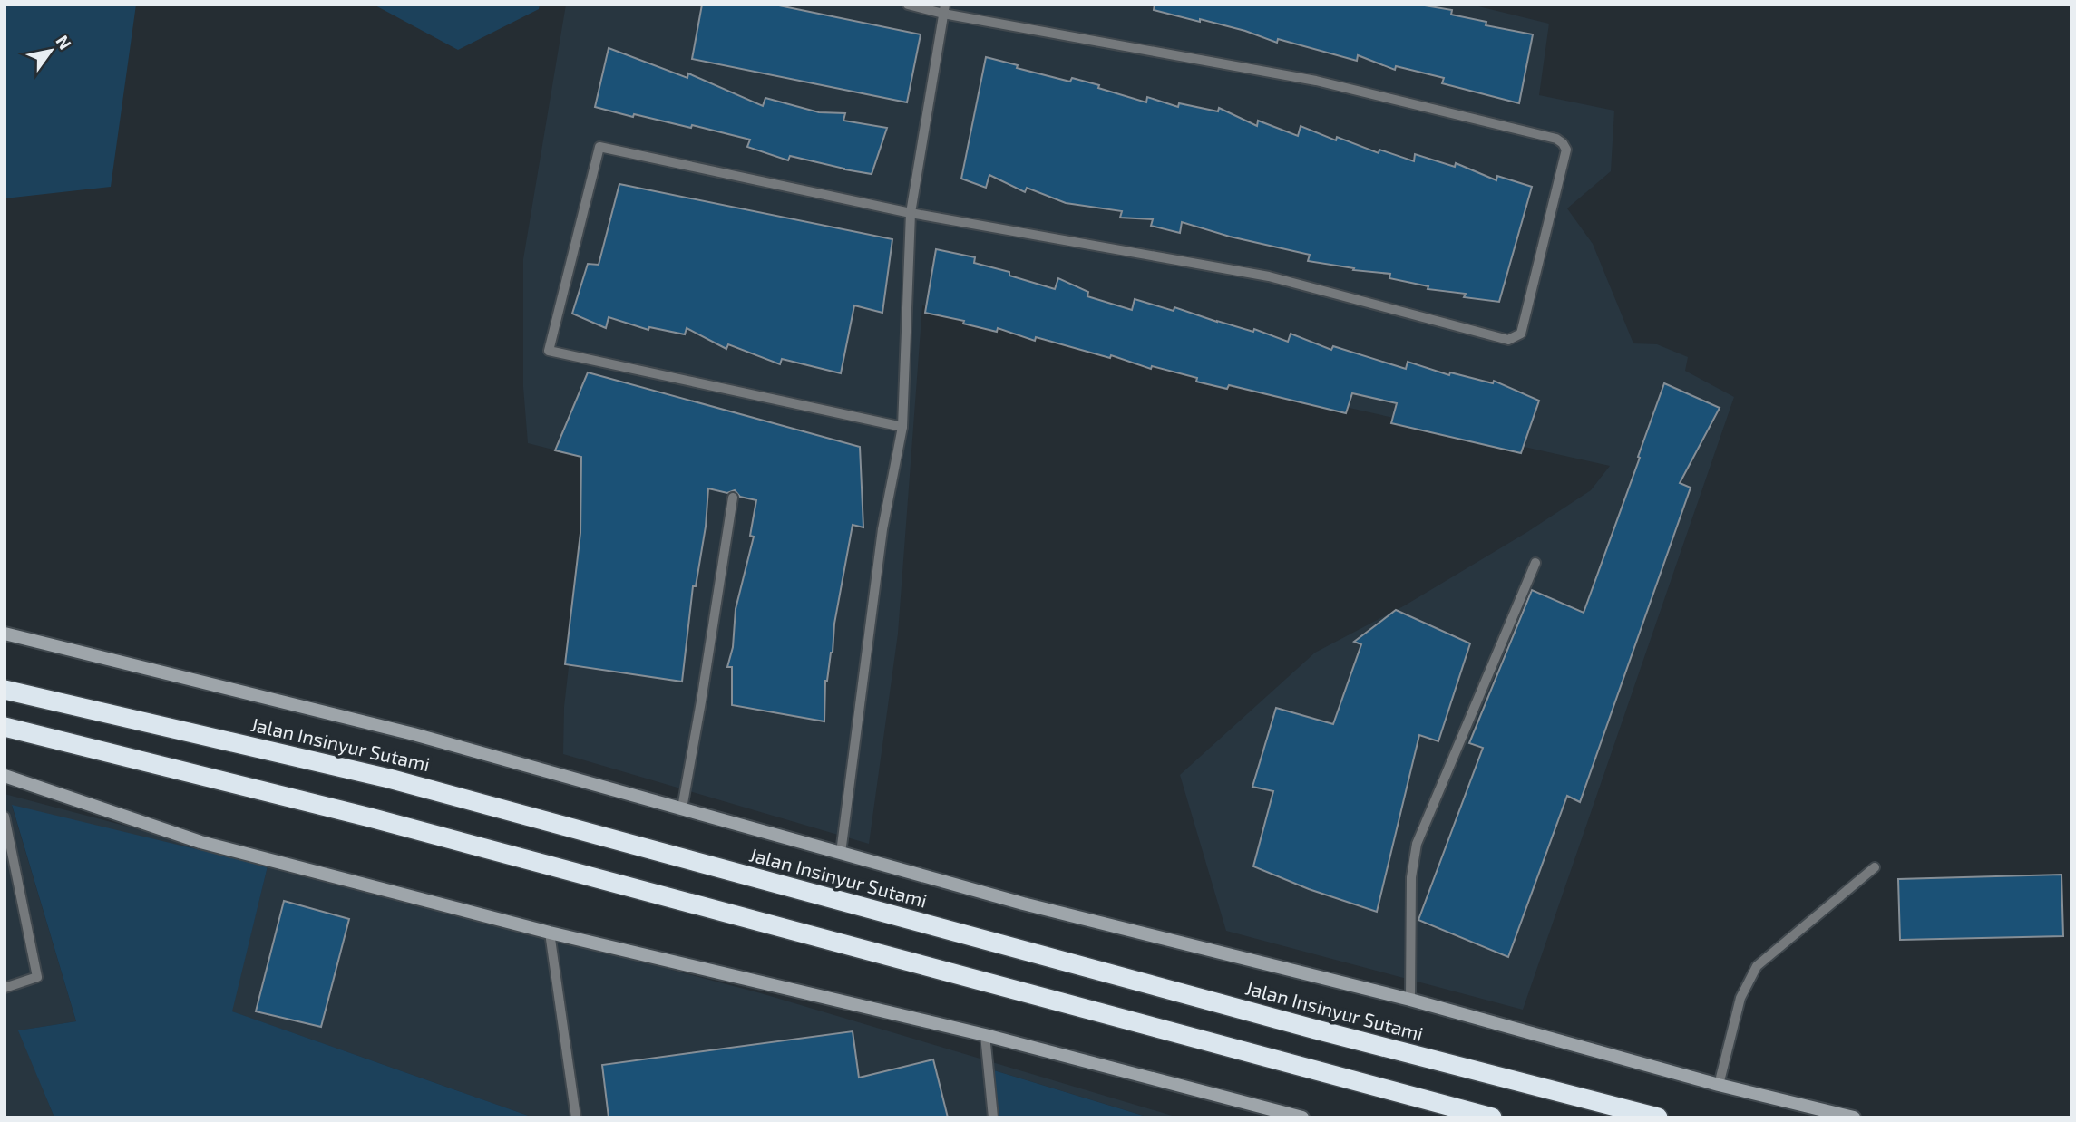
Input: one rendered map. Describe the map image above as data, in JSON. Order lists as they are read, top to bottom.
{
  "streets": {
    "highway": ["Jalan Insinyur Sutami"]
  },
  "north": "top right"
}
